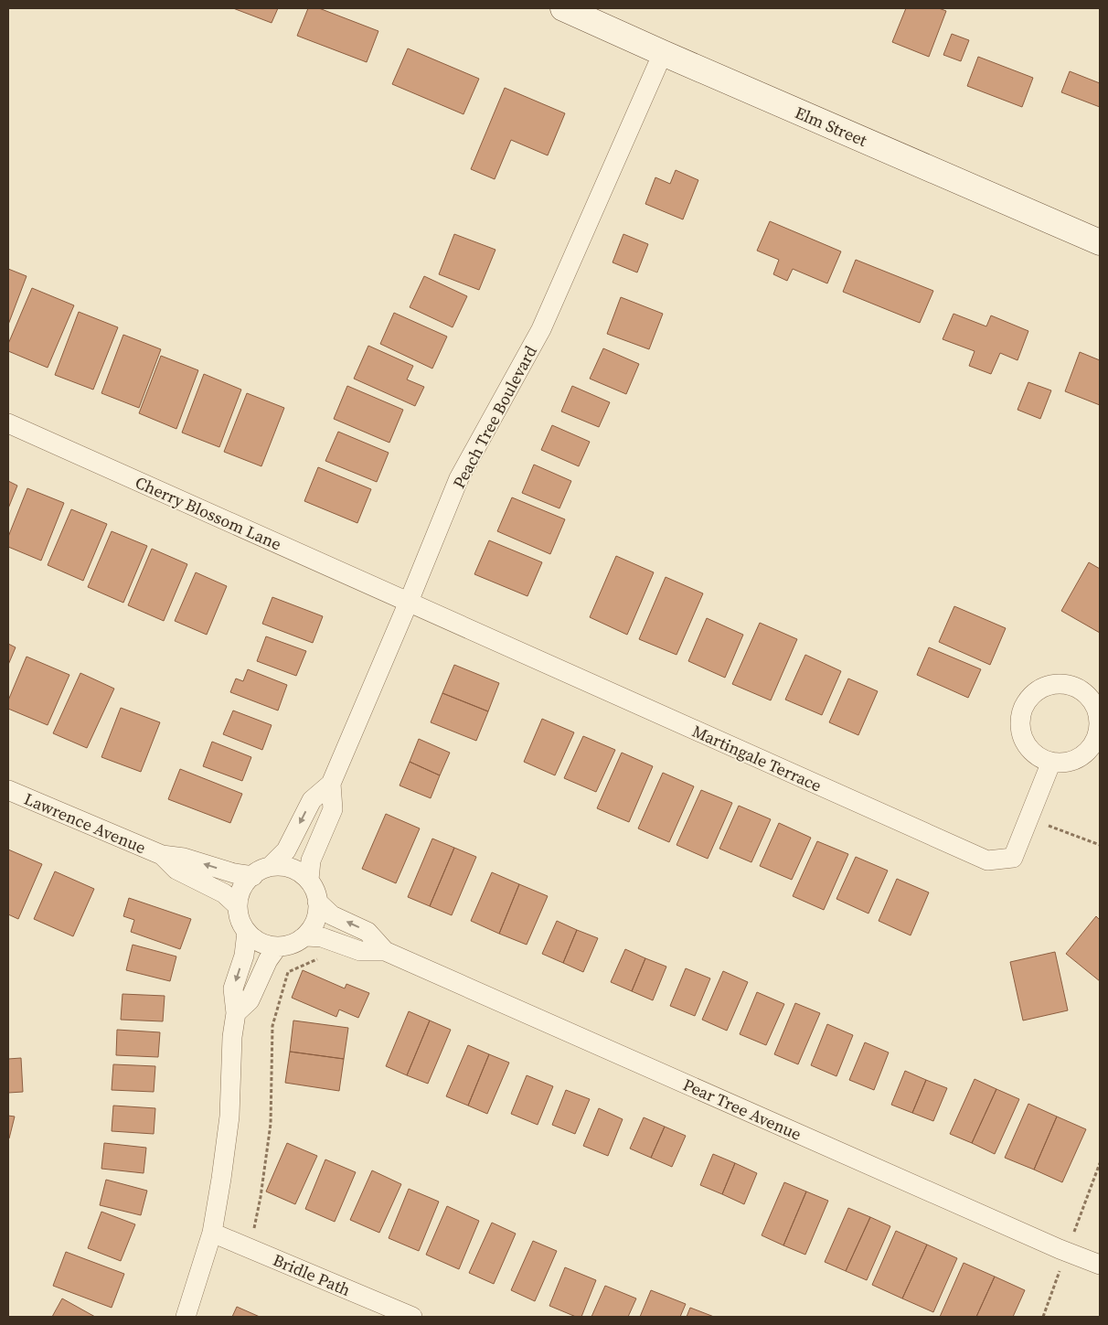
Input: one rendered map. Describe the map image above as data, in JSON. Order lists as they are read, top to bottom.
{
  "streets": {
    "main road": ["Elm Street"],
    "street": [
      "Peach Tree Boulevard",
      "Cherry Blossom Lane",
      "Martingale Terrace",
      "Lawrence Avenue",
      "Pear Tree Avenue",
      "Bridle Path"
    ]
  },
  "crossings": [
    ["Elm Street", "Peach Tree Boulevard"],
    ["Peach Tree Boulevard", "Cherry Blossom Lane"],
    ["Peach Tree Boulevard", "Martingale Terrace"],
    ["Peach Tree Boulevard", "Lawrence Avenue"],
    ["Peach Tree Boulevard", "Pear Tree Avenue"],
    ["Cherry Blossom Lane", "Martingale Terrace"],
    ["Lawrence Avenue", "Pear Tree Avenue"]
  ]
}
